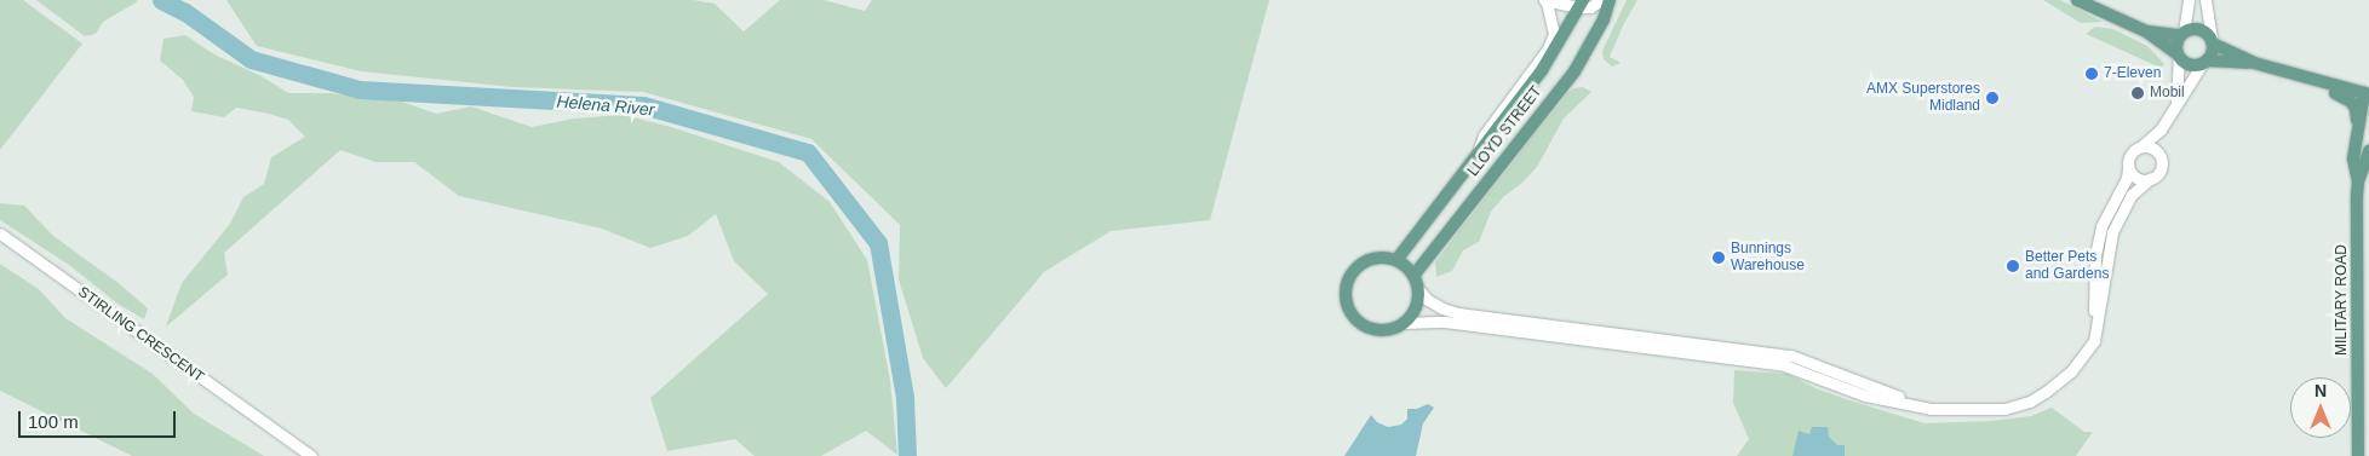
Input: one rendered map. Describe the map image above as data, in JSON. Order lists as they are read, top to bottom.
{
  "streets": {
    "main road": ["LLOYD STREET", "MILITARY ROAD"],
    "street": ["STIRLING CRESCENT"]
  },
  "water": ["Helena River"],
  "places": [
    "7-Eleven",
    "Mobil",
    "AMX Superstores Midland",
    "Bunnings Warehouse",
    "Better Pets and Gardens"
  ],
  "scale_bar": "100 m",
  "north": "top"
}
